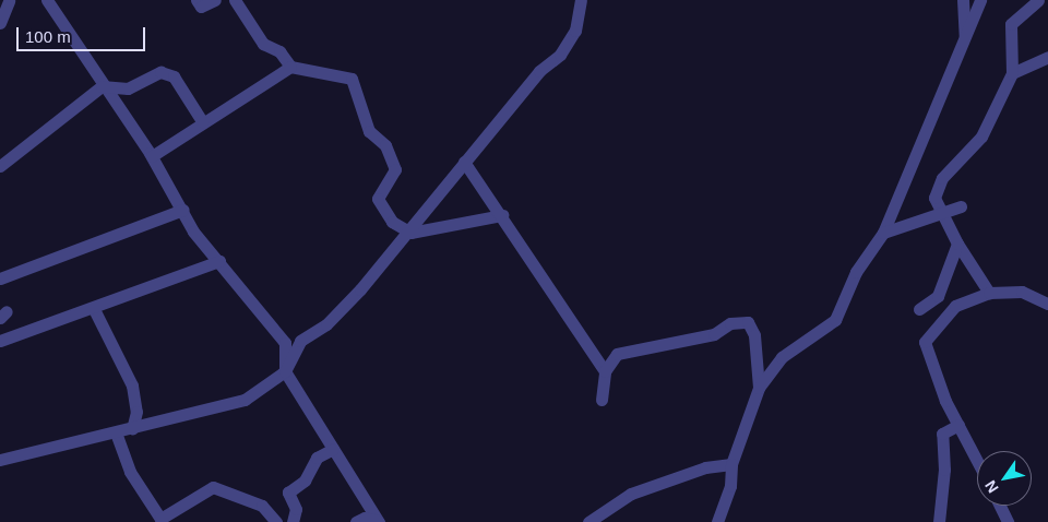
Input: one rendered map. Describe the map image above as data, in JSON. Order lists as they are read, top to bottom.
{
  "scale_bar": "100 m",
  "north": "bottom left"
}
